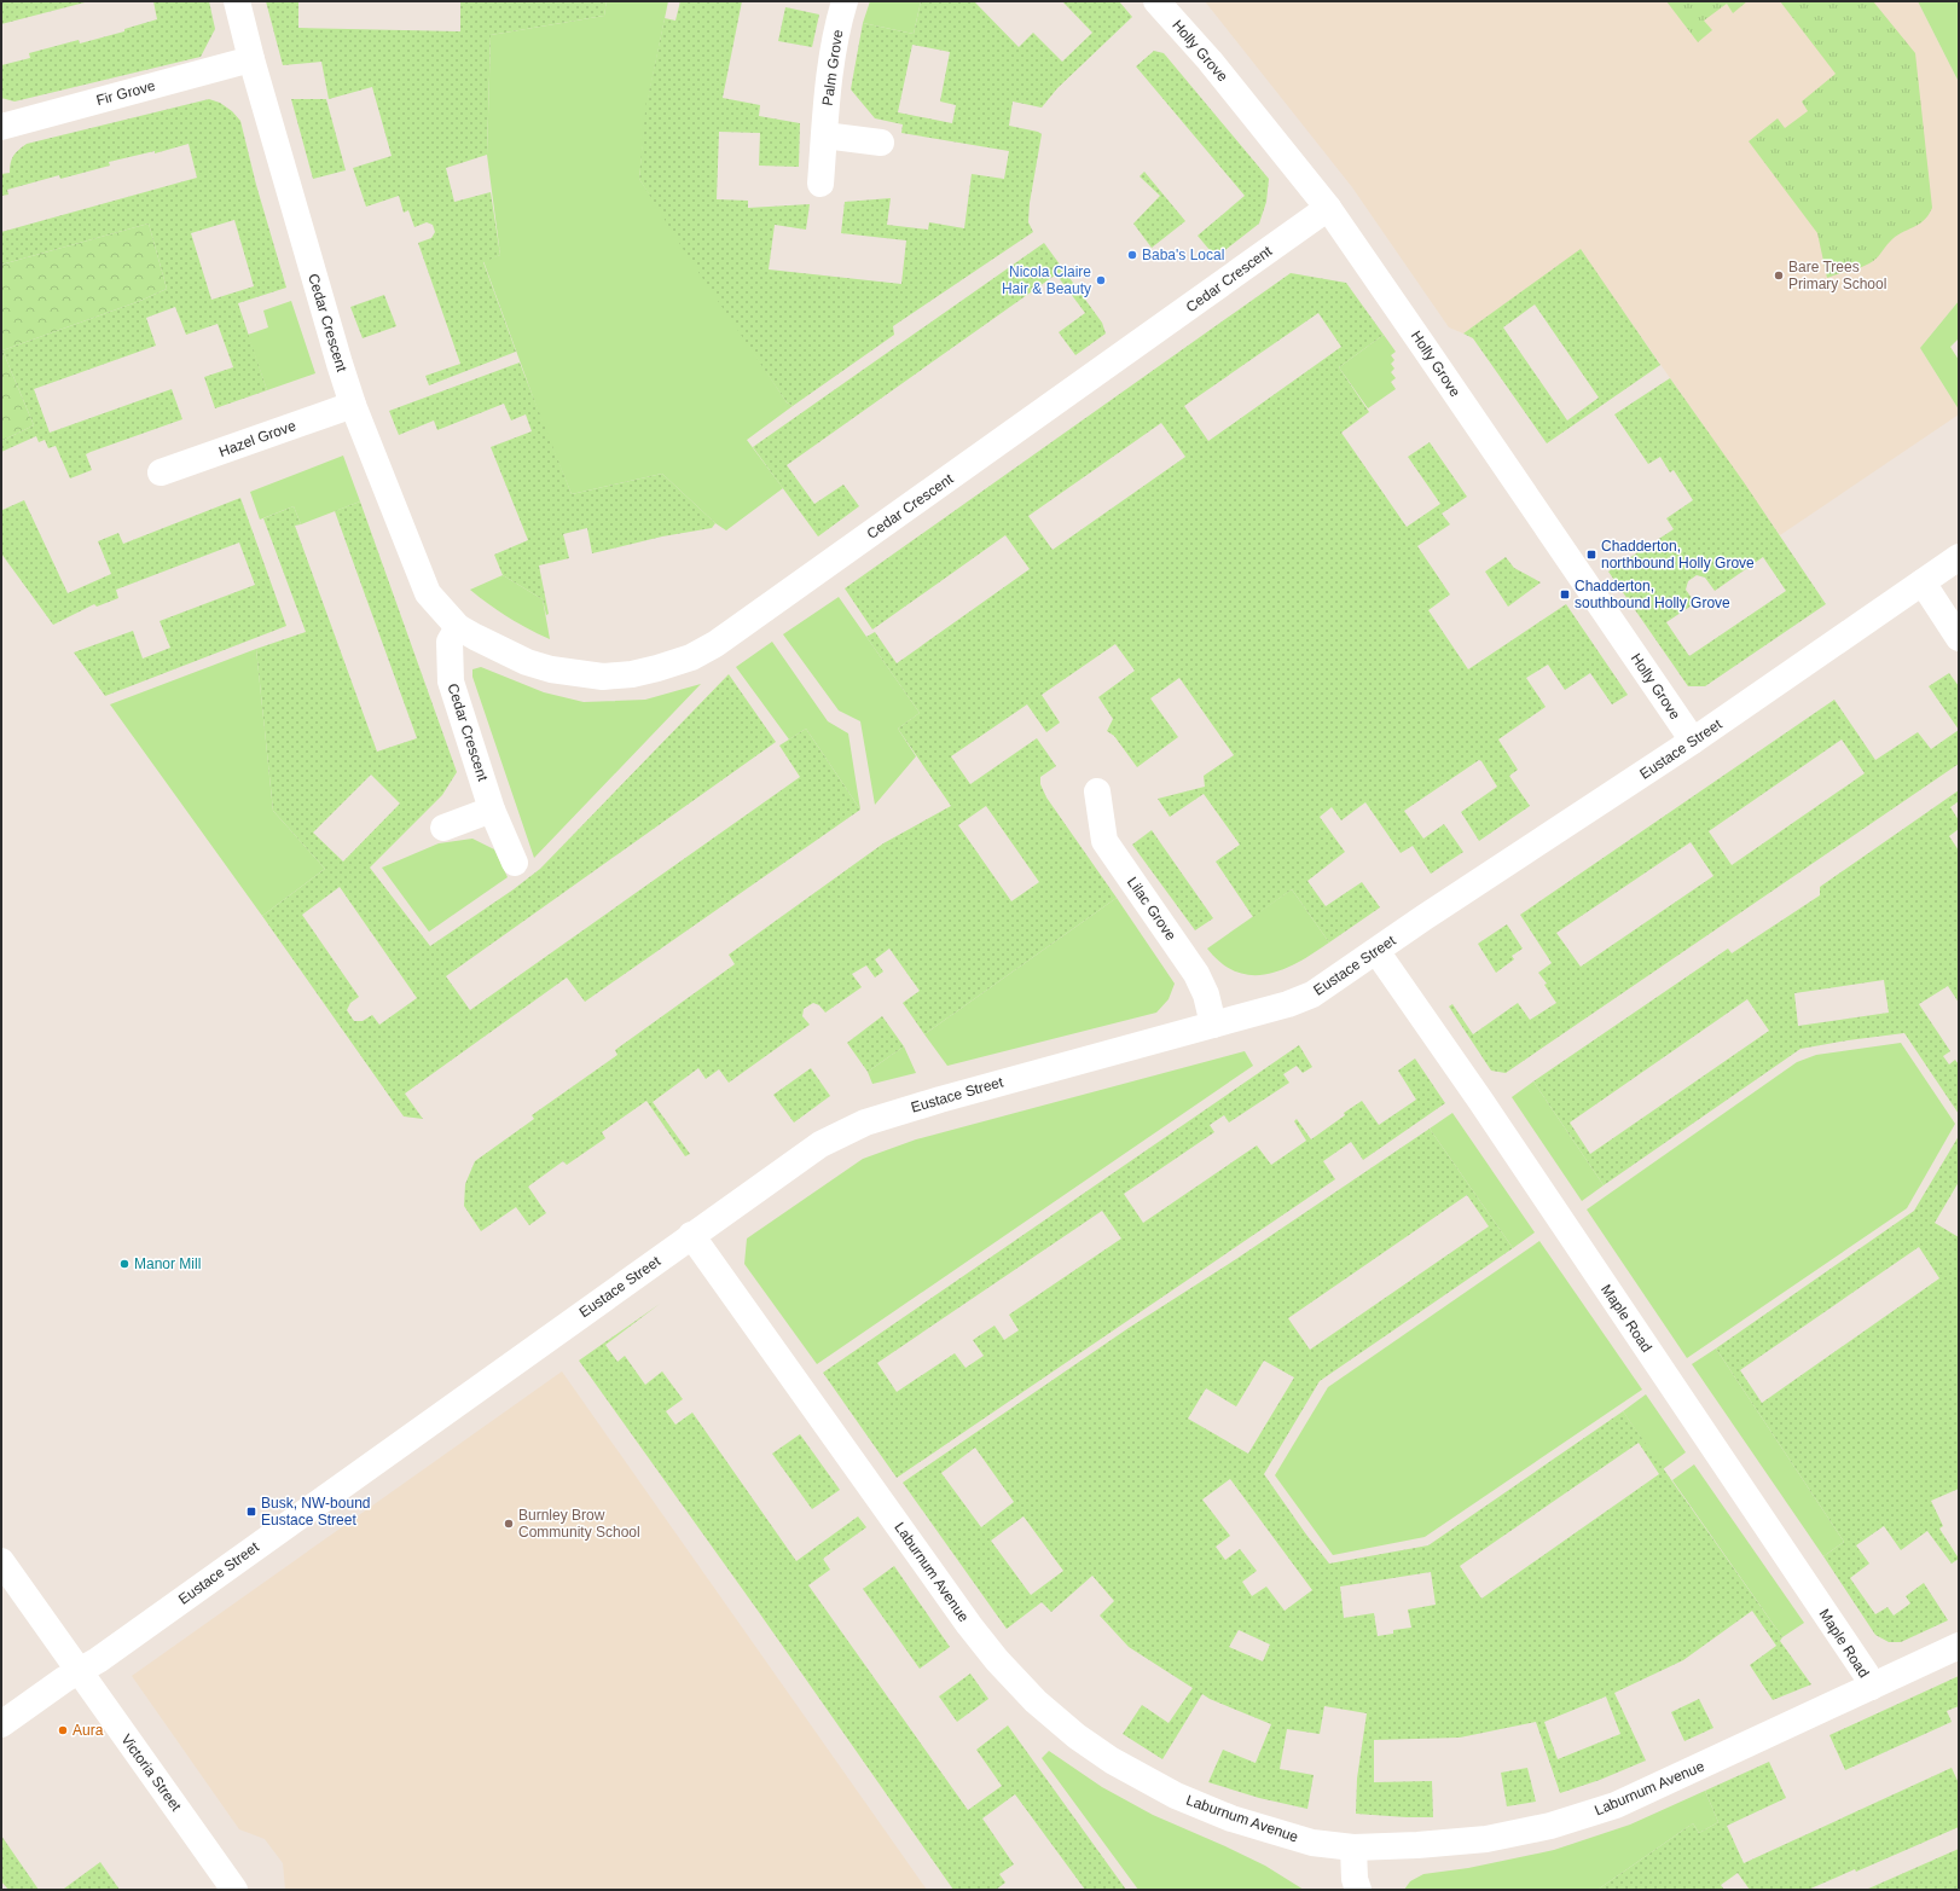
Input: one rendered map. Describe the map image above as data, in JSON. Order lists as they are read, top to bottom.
{
  "streets": {
    "street": [
      "Holly Grove",
      "Palm Grove",
      "Fir Grove",
      "Cedar Crescent",
      "Hazel Grove",
      "Eustace Street",
      "Lilac Grove",
      "Maple Road",
      "Laburnum Avenue",
      "Victoria Street"
    ]
  },
  "crossings": [
    ["Holly Grove", "Cedar Crescent"],
    ["Holly Grove", "Eustace Street"],
    ["Fir Grove", "Cedar Crescent"],
    ["Cedar Crescent", "Hazel Grove"],
    ["Eustace Street", "Lilac Grove"],
    ["Eustace Street", "Maple Road"],
    ["Eustace Street", "Laburnum Avenue"],
    ["Eustace Street", "Victoria Street"],
    ["Maple Road", "Laburnum Avenue"]
  ],
  "places": {
    "other": [
      "Baba's Local",
      "Bare Trees Primary School",
      "Nicola Claire Hair & Beauty",
      "Manor Mill",
      "Burnley Brow Community School",
      "Aura"
    ],
    "transit": ["Chadderton, northbound Holly Grove", "Chadderton, southbound Holly Grove", "Busk, NW-bound Eustace Street"]
  }
}
